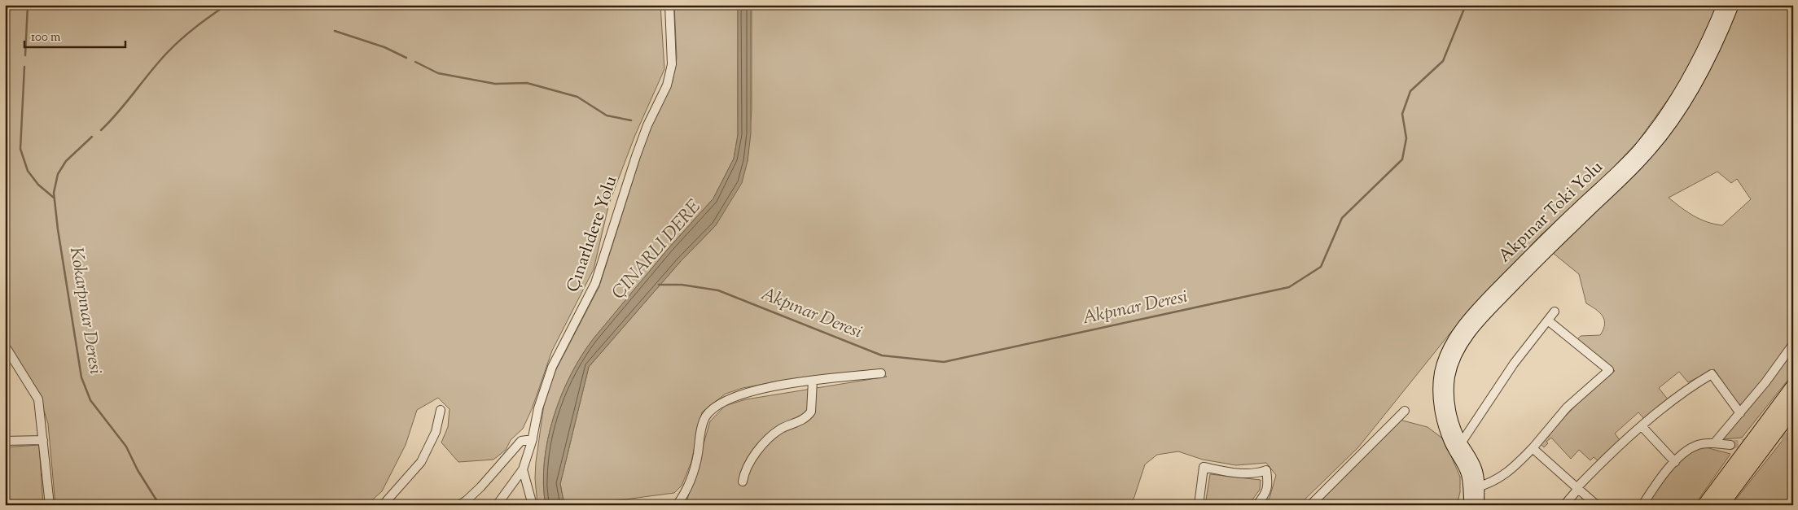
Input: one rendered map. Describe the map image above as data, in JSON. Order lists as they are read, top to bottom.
{
  "streets": {
    "main road": ["Akpınar Toki Yolu"],
    "street": ["Çınarlıdere Yolu"]
  },
  "water": ["ÇINARLI DERE", "Akpınar Deresi", "Kokarpınar Deresi"],
  "scale_bar": "100 m"
}
